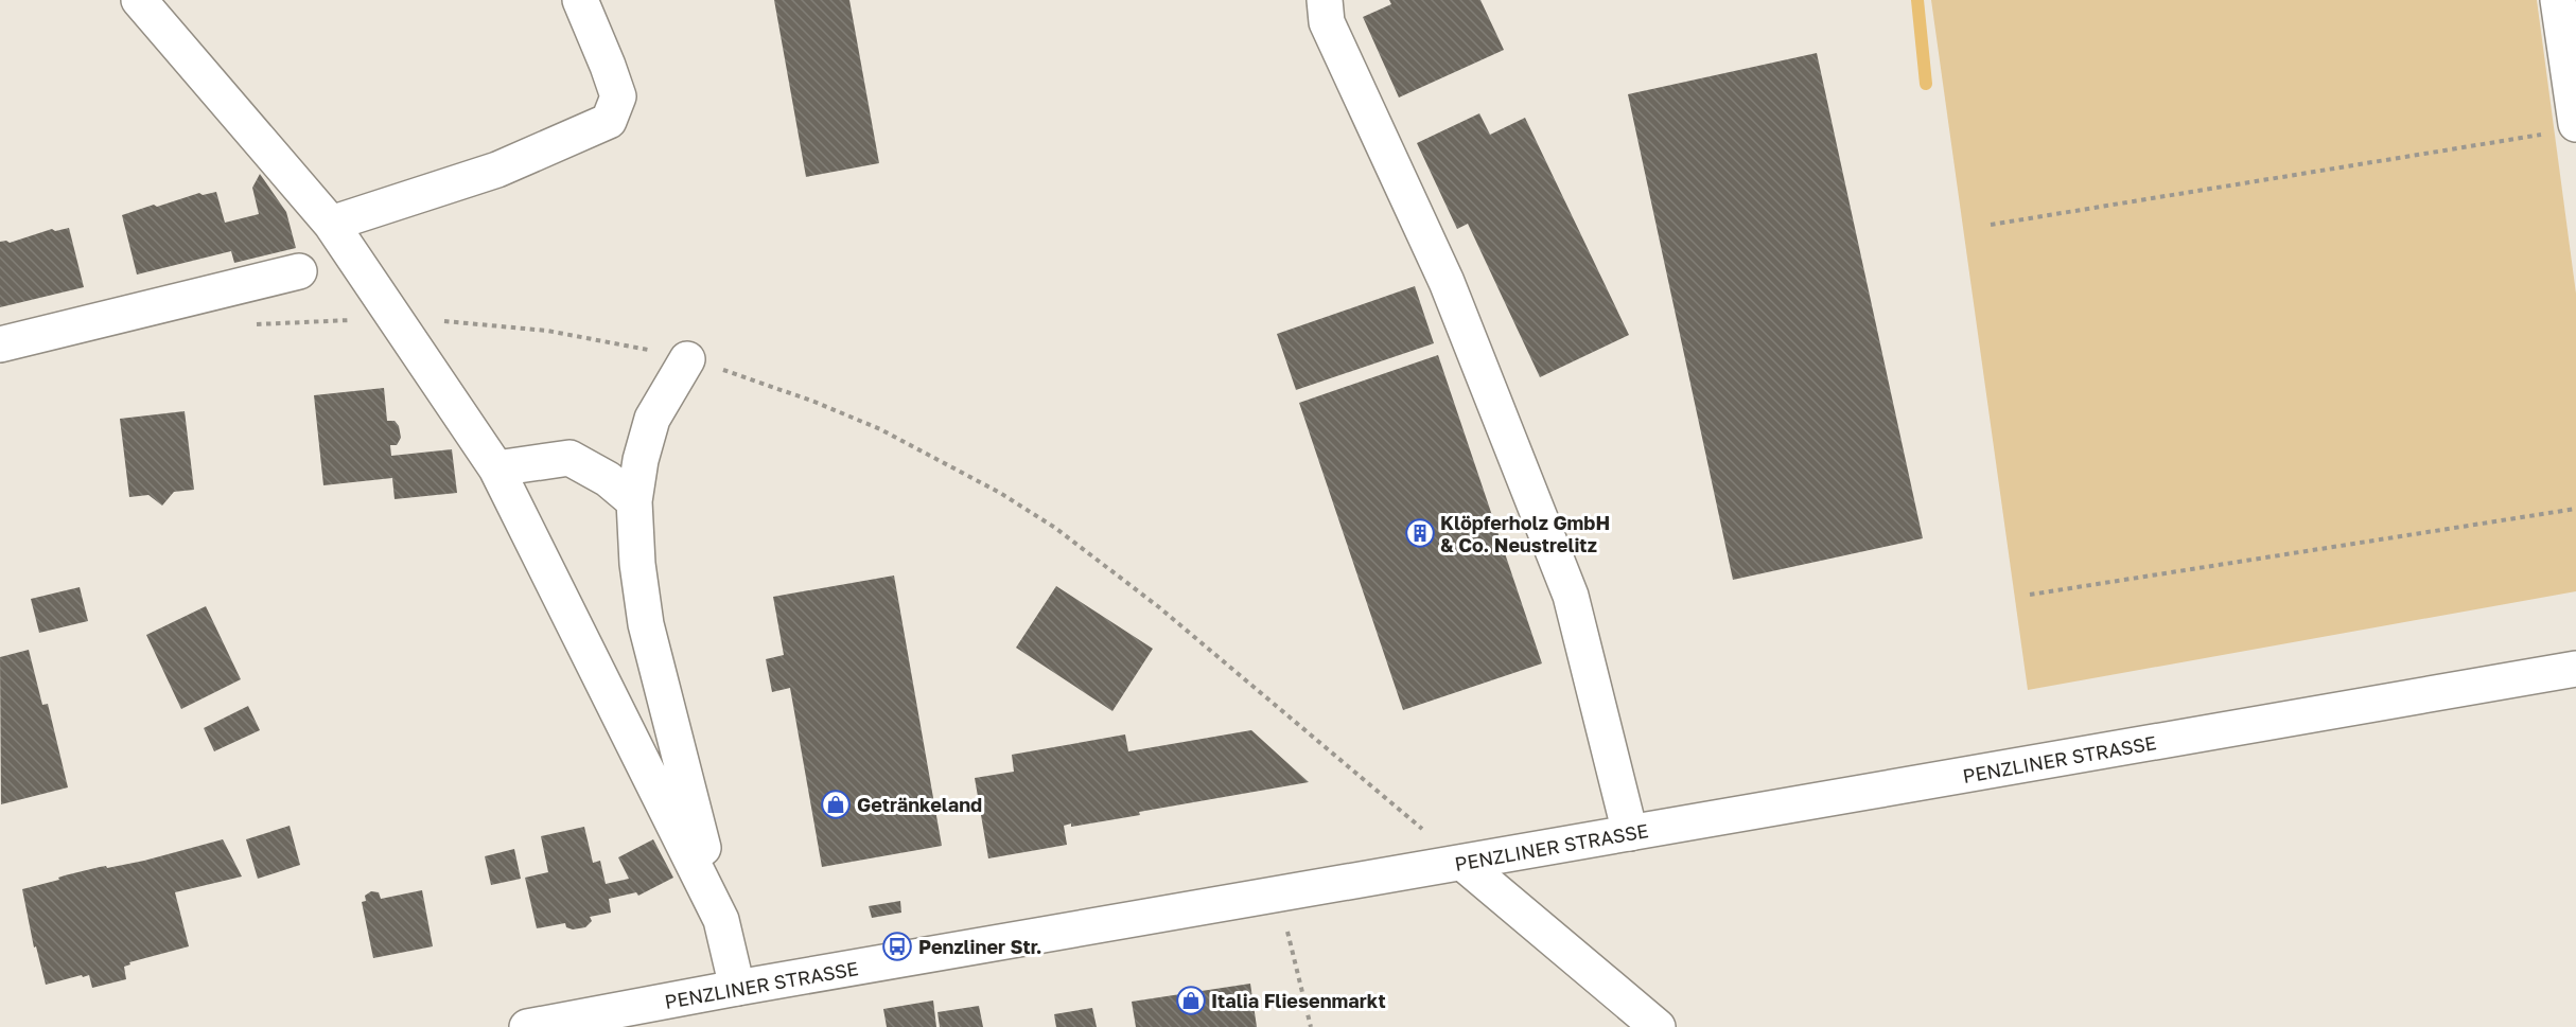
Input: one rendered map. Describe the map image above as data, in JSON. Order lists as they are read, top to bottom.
{
  "streets": {
    "main road": ["PENZLINER STRASSE"]
  },
  "places": {
    "building": ["Klöpferholz GmbH & Co. Neustrelitz"],
    "shop": ["Getränkeland", "Italia Fliesenmarkt"],
    "bus stop": ["Penzliner Str."]
  }
}
